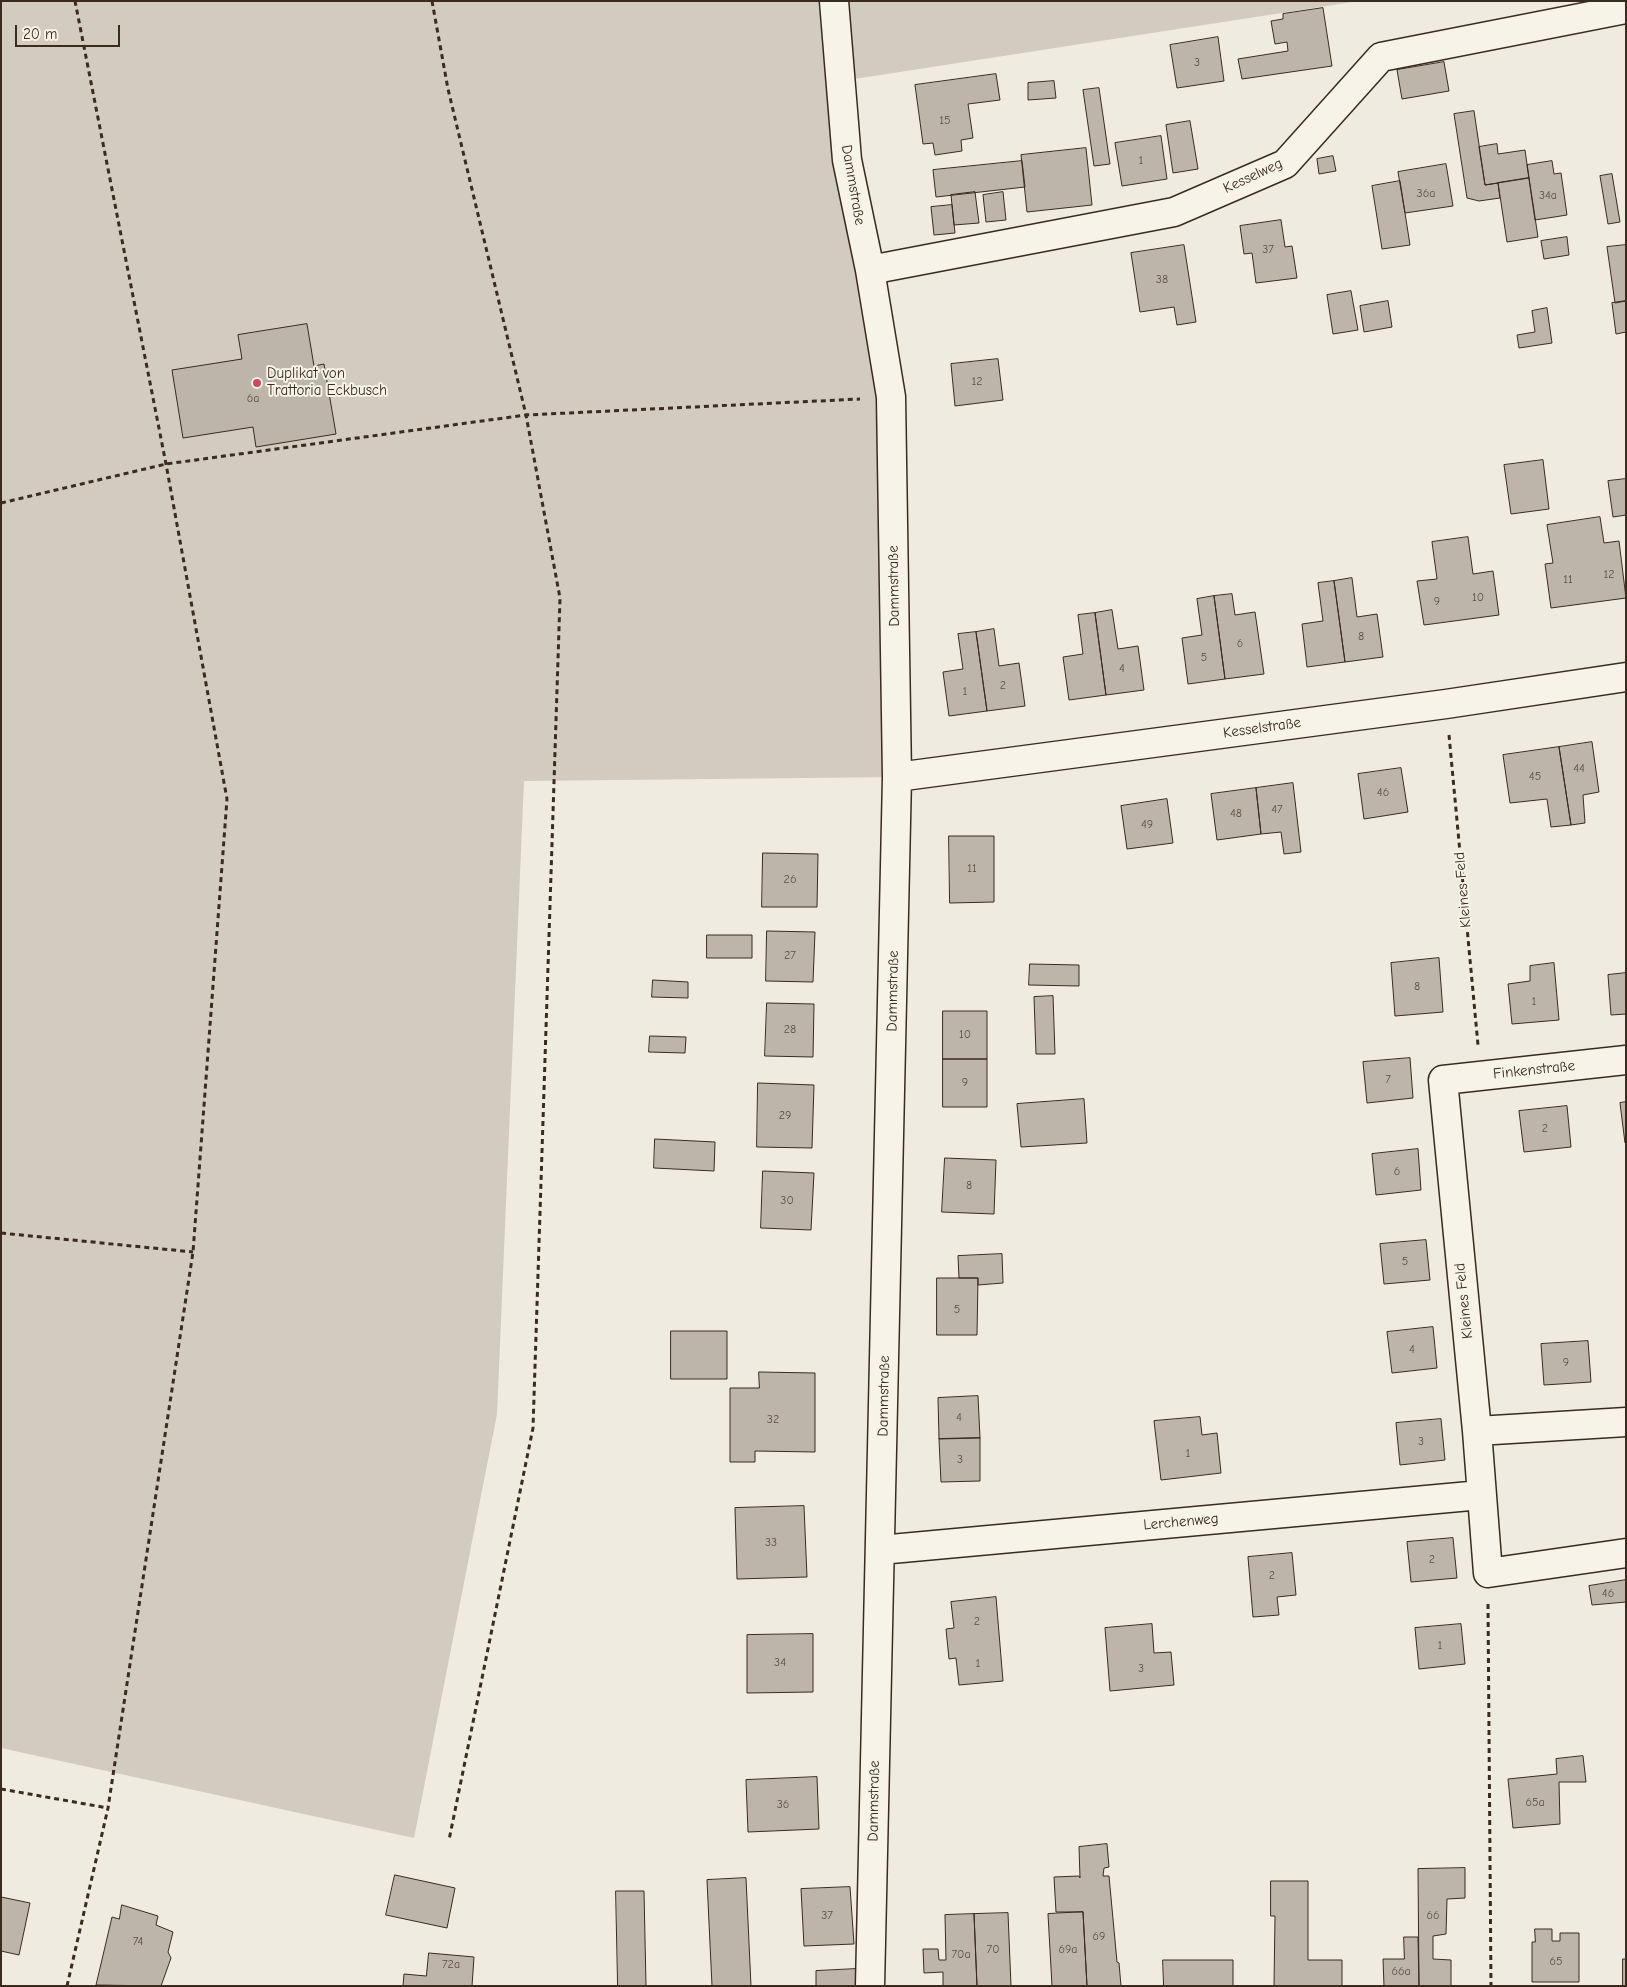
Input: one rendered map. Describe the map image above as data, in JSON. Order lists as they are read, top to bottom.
{
  "streets": {
    "street": [
      "Kesselweg",
      "Dammstraße",
      "Kesselstraße",
      "Kleines Feld",
      "Finkenstraße",
      "Lerchenweg"
    ]
  },
  "crossings": [
    ["Kesselweg", "Dammstraße"],
    ["Dammstraße", "Kesselstraße"],
    ["Dammstraße", "Lerchenweg"],
    ["Kesselstraße", "Kleines Feld"],
    ["Kleines Feld", "Finkenstraße"],
    ["Kleines Feld", "Lerchenweg"]
  ],
  "places": ["Duplikat von Trattoria Eckbusch"],
  "house_numbers": [
    "3",
    "15",
    "1",
    "36a",
    "34a",
    "37",
    "38",
    "12",
    "6a",
    "12",
    "11",
    "10",
    "9",
    "8",
    "6",
    "5",
    "4",
    "2",
    "1",
    "44",
    "45",
    "46",
    "47",
    "48",
    "49",
    "11",
    "26",
    "27",
    "8",
    "1",
    "28",
    "10",
    "7",
    "9",
    "29",
    "2",
    "6",
    "8",
    "30",
    "5",
    "5",
    "4",
    "9",
    "4",
    "32",
    "3",
    "1",
    "3",
    "33",
    "2",
    "2",
    "46",
    "2",
    "1",
    "34",
    "1",
    "3",
    "65a",
    "36",
    "37",
    "66",
    "69",
    "74",
    "70",
    "69a",
    "70a",
    "65",
    "72a",
    "66a"
  ],
  "scale_bar": "20 m"
}
